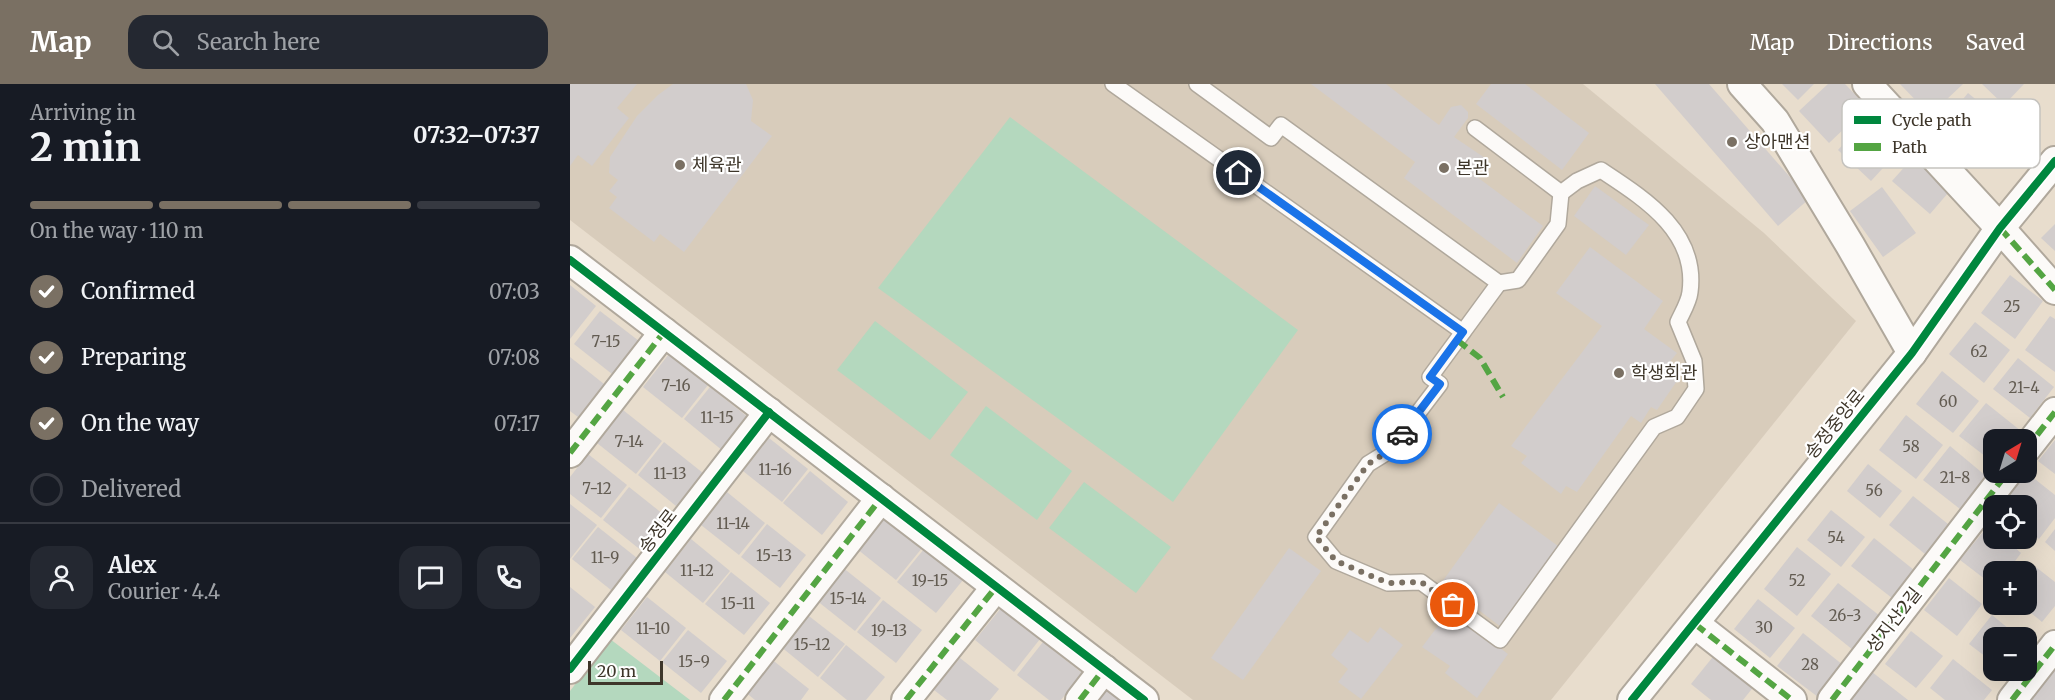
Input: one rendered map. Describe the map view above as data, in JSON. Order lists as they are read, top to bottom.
{
  "streets": {
    "street": ["송정중앙로", "송정로", "성지산2길"]
  },
  "places": [
    "상아맨션",
    "체육관",
    "본관",
    "학생회관"
  ],
  "house_numbers": [
    "25",
    "7-15",
    "62",
    "7-16",
    "21-4",
    "60",
    "11-15",
    "7-14",
    "58",
    "11-16",
    "11-13",
    "21-8",
    "7-12",
    "56",
    "11-14",
    "54",
    "15-13",
    "11-9",
    "11-12",
    "19-15",
    "52",
    "15-14",
    "15-11",
    "26-3",
    "30",
    "11-10",
    "19-13",
    "15-12",
    "15-9",
    "28"
  ],
  "legend": ["Cycle path", "Path"],
  "scale_bar": "20 m",
  "north": "top right",
  "page": {
    "header": "Map",
    "search": "Search here",
    "nav": ["Map", "Directions", "Saved"],
    "heading": ["2 min", "Arriving in", "07:32–07:37"],
    "panel": ["Alex", "Courier · 4.4"],
    "bar": "On the way · 110 m",
    "list": [
      ["Confirmed", "07:03"],
      ["Preparing", "07:08"],
      ["On the way", "07:17"],
      "Delivered"
    ],
    "map_buttons": ["+", "−"],
    "scale": "20 m"
  }
}
